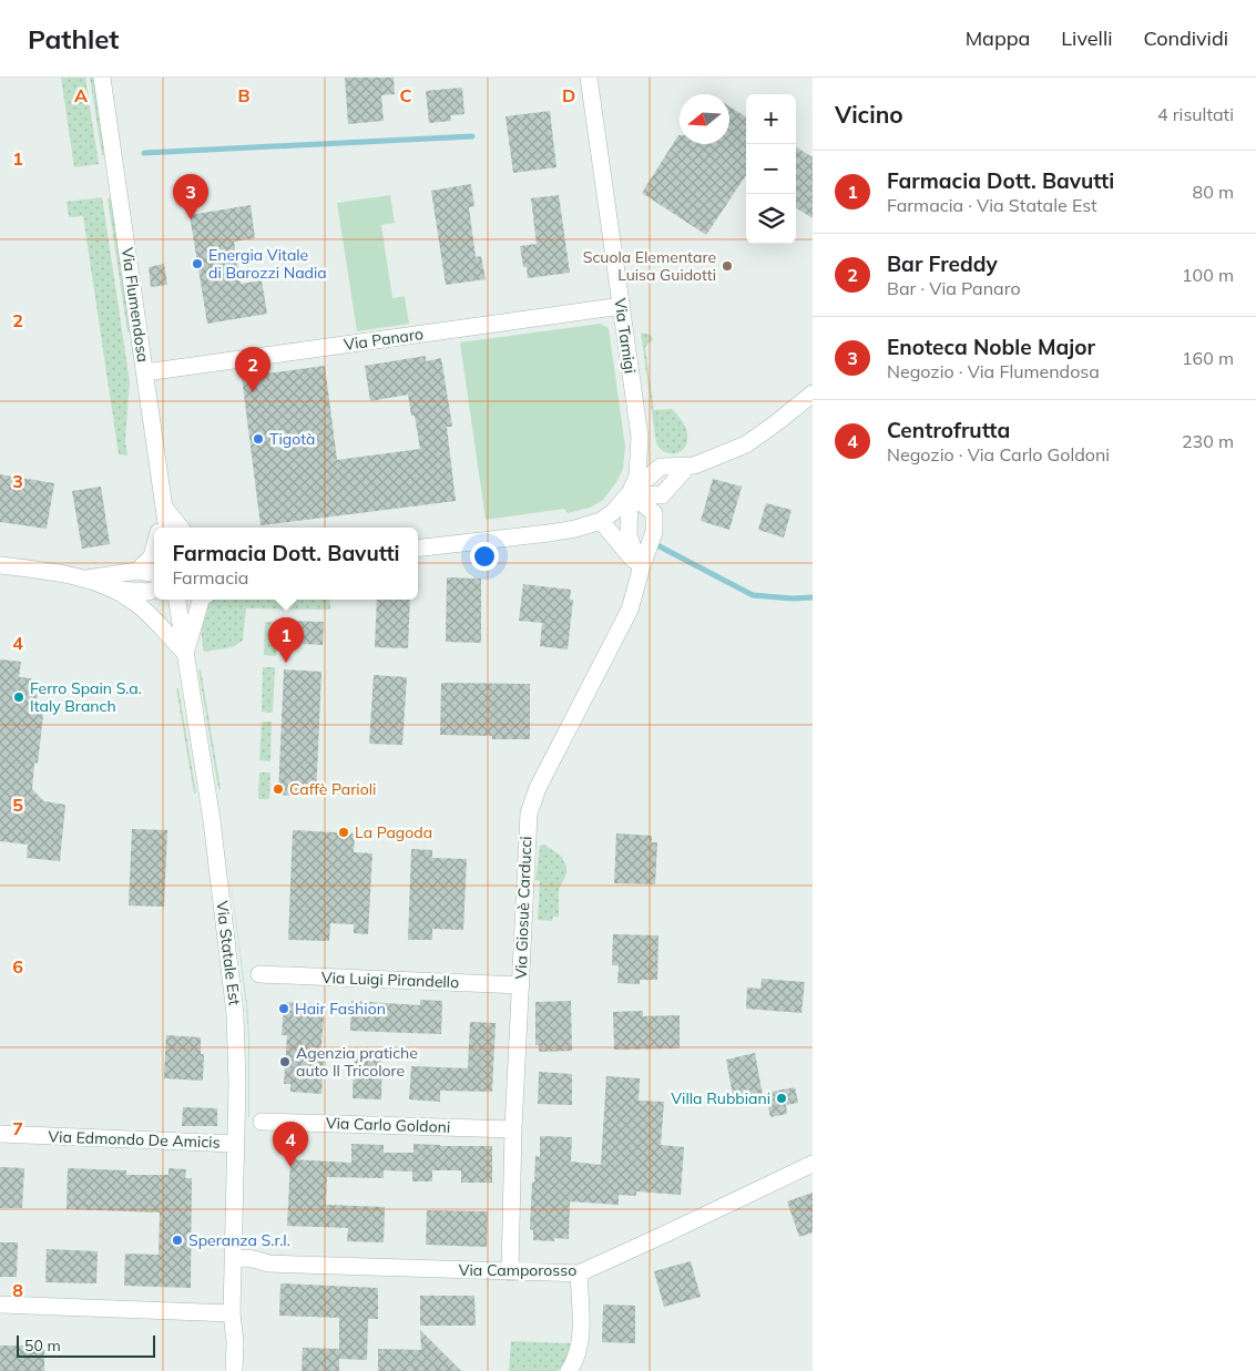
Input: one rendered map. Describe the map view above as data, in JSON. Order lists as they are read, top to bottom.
{
  "streets": {
    "street": [
      "Via Flumendosa",
      "Via Tamigi",
      "Via Panaro",
      "Via Giosuè Carducci",
      "Via Statale Est",
      "Via Luigi Pirandello",
      "Via Carlo Goldoni",
      "Via Edmondo De Amicis",
      "Via Camporosso"
    ]
  },
  "crossings": [
    ["Via Flumendosa", "Via Panaro"],
    ["Via Tamigi", "Via Panaro"],
    ["Via Tamigi", "Via Giosuè Carducci"],
    ["Via Giosuè Carducci", "Via Luigi Pirandello"],
    ["Via Giosuè Carducci", "Via Carlo Goldoni"],
    ["Via Giosuè Carducci", "Via Camporosso"],
    ["Via Statale Est", "Via Edmondo De Amicis"],
    ["Via Statale Est", "Via Camporosso"]
  ],
  "places": [
    "Energia Vitale di Barozzi Nadia",
    "Scuola Elementare Luisa Guidotti",
    "Tigotà",
    "Ferro Spain S.a. Italy Branch",
    "Caffè Parioli",
    "La Pagoda",
    "Hair Fashion",
    "Agenzia pratiche auto Il Tricolore",
    "Villa Rubbiani",
    "Speranza S.r.l."
  ],
  "scale_bar": "50 m",
  "north": "left",
  "page": {
    "header": "Pathlet",
    "nav": ["Mappa", "Livelli", "Condividi"],
    "heading": ["Vicino", "4 risultati"],
    "map_buttons": ["+", "−"],
    "list": [
      {
        "mark": "1",
        "name": "Farmacia Dott. Bavutti",
        "note": "Farmacia · Via Statale Est",
        "value": "80 m"
      },
      {
        "mark": "2",
        "name": "Bar Freddy",
        "note": "Bar · Via Panaro",
        "value": "100 m"
      },
      {
        "mark": "3",
        "name": "Enoteca Noble Major",
        "note": "Negozio · Via Flumendosa",
        "value": "160 m"
      },
      {
        "mark": "4",
        "name": "Centrofrutta",
        "note": "Negozio · Via Carlo Goldoni",
        "value": "230 m"
      }
    ],
    "pins": [
      "3",
      "2",
      "1",
      "4"
    ],
    "popup": ["Farmacia Dott. Bavutti", "Farmacia"],
    "scale": "50 m"
  },
  "grid": {
    "columns": [
      "A",
      "B",
      "C",
      "D"
    ],
    "rows": [
      "1",
      "2",
      "3",
      "4",
      "5",
      "6",
      "7",
      "8"
    ]
  }
}
